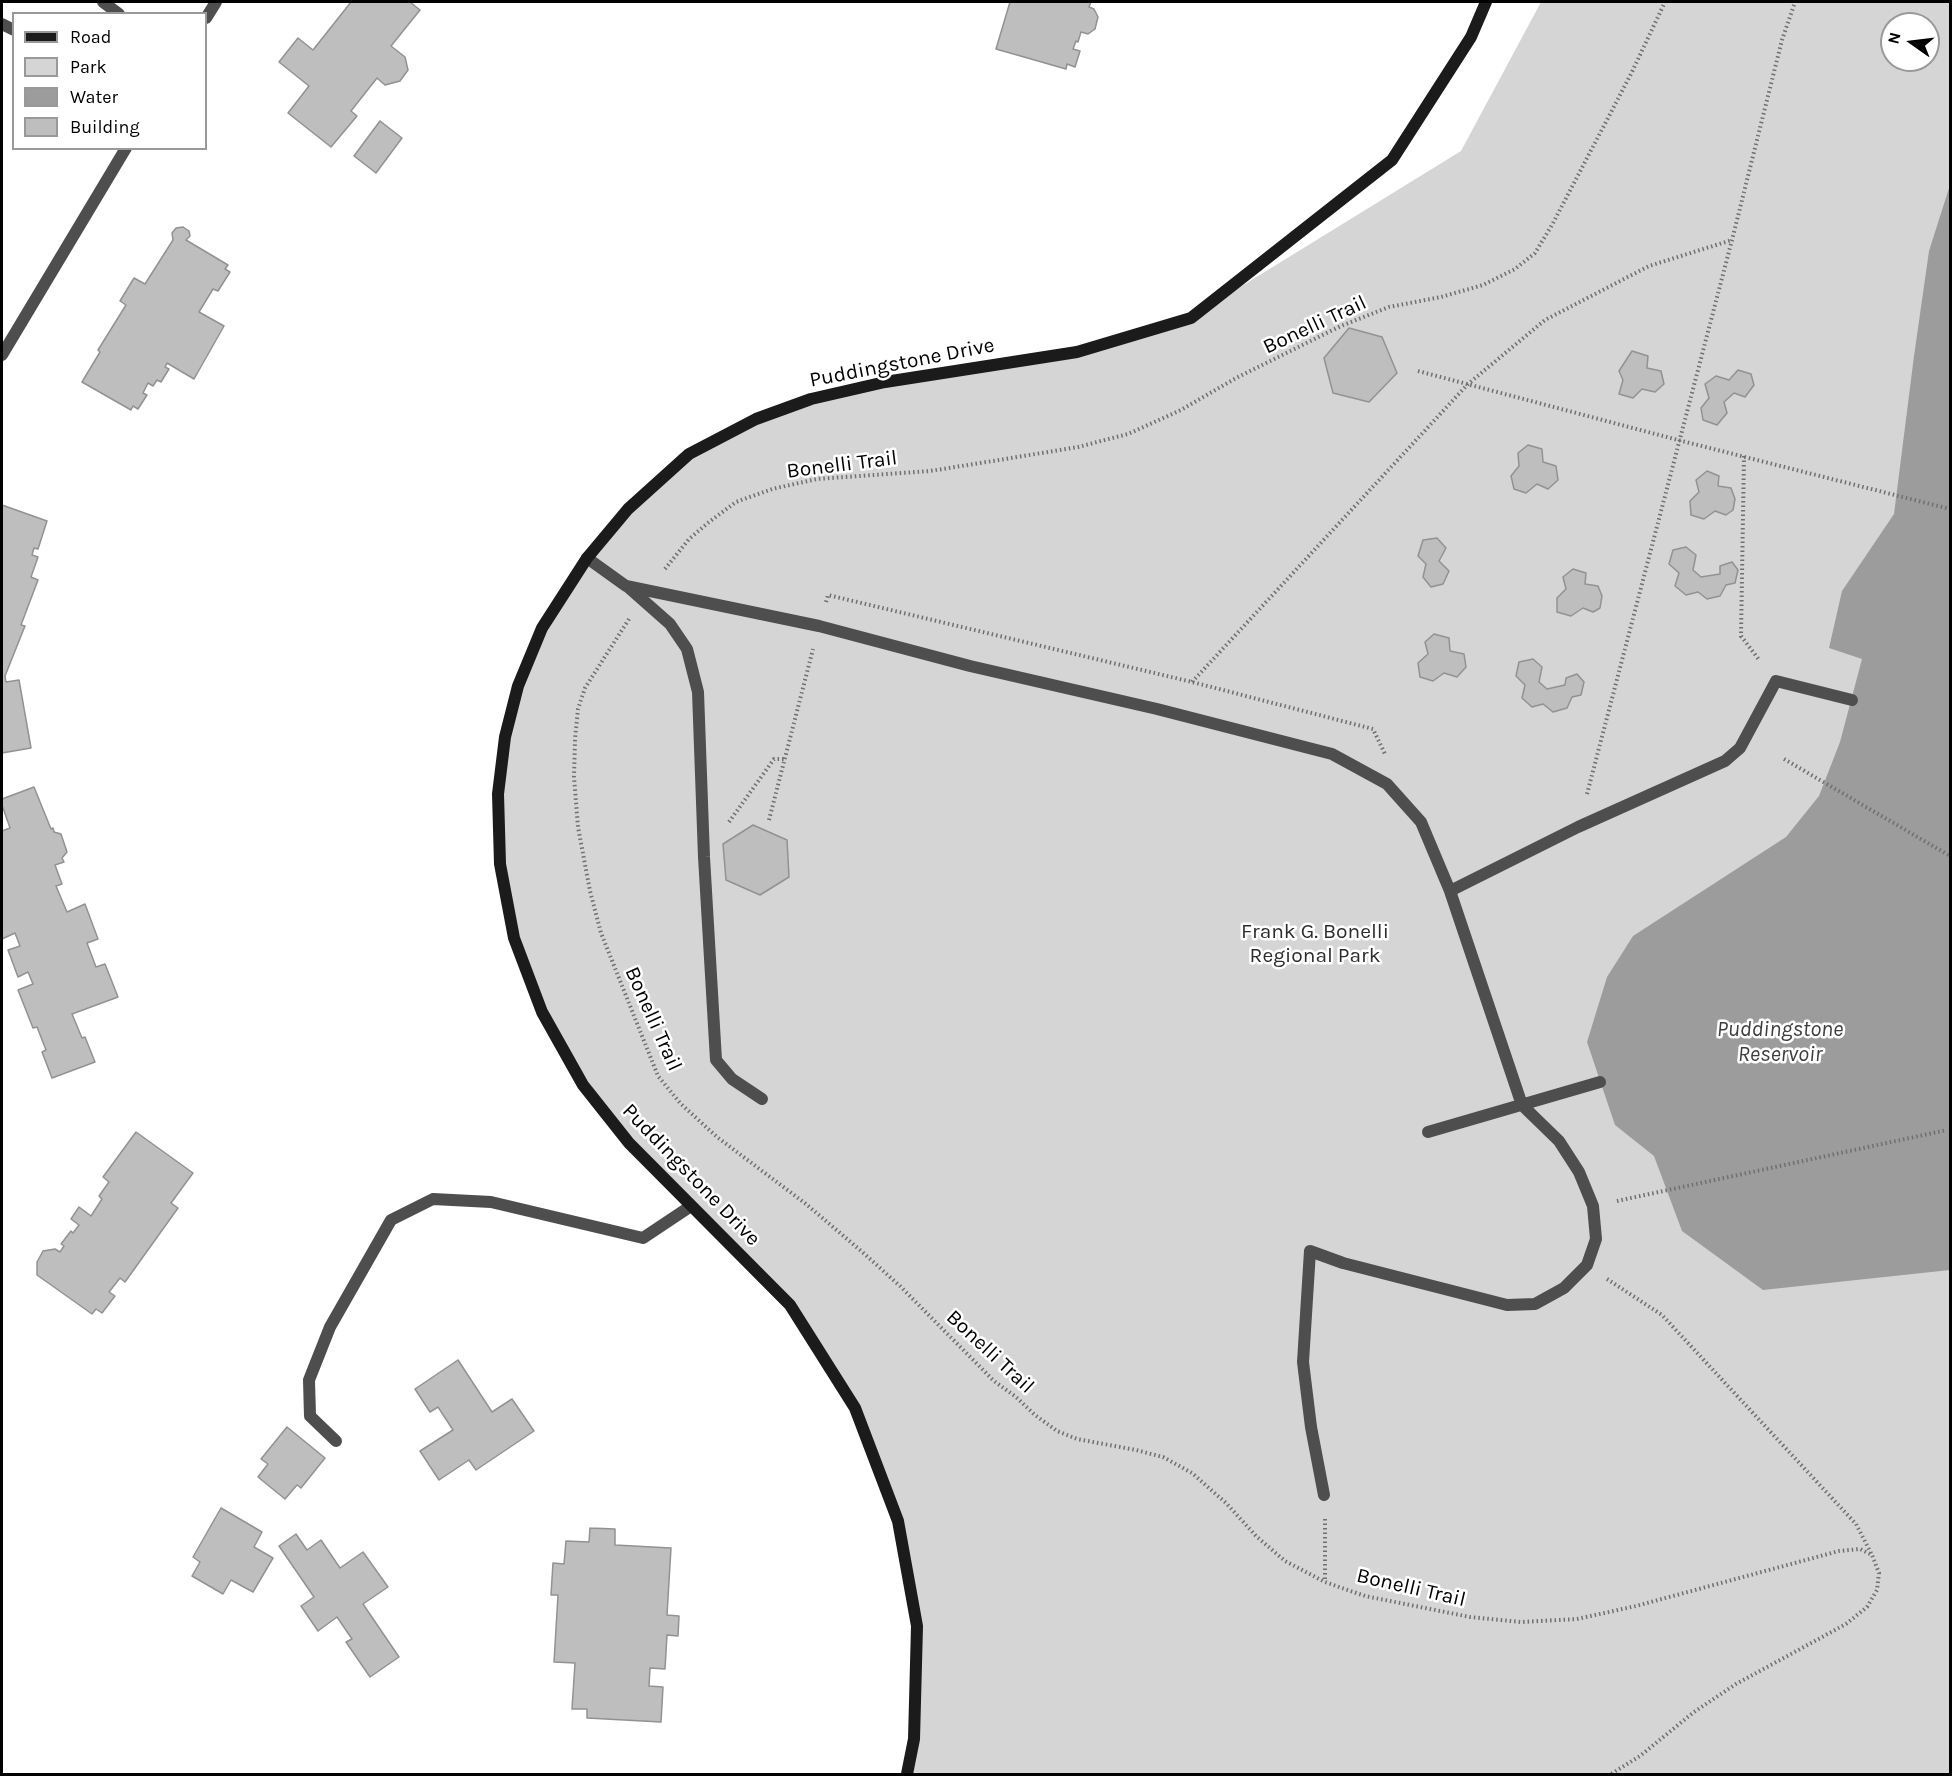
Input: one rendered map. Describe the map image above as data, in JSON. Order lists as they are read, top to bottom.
{
  "streets": {
    "street": ["Puddingstone Drive"],
    "path": ["Bonelli Trail"]
  },
  "water": ["Puddingstone Reservoir"],
  "parks": ["Frank G. Bonelli Regional Park"],
  "legend": [
    "Road",
    "Park",
    "Water",
    "Building"
  ],
  "north": "left"
}
